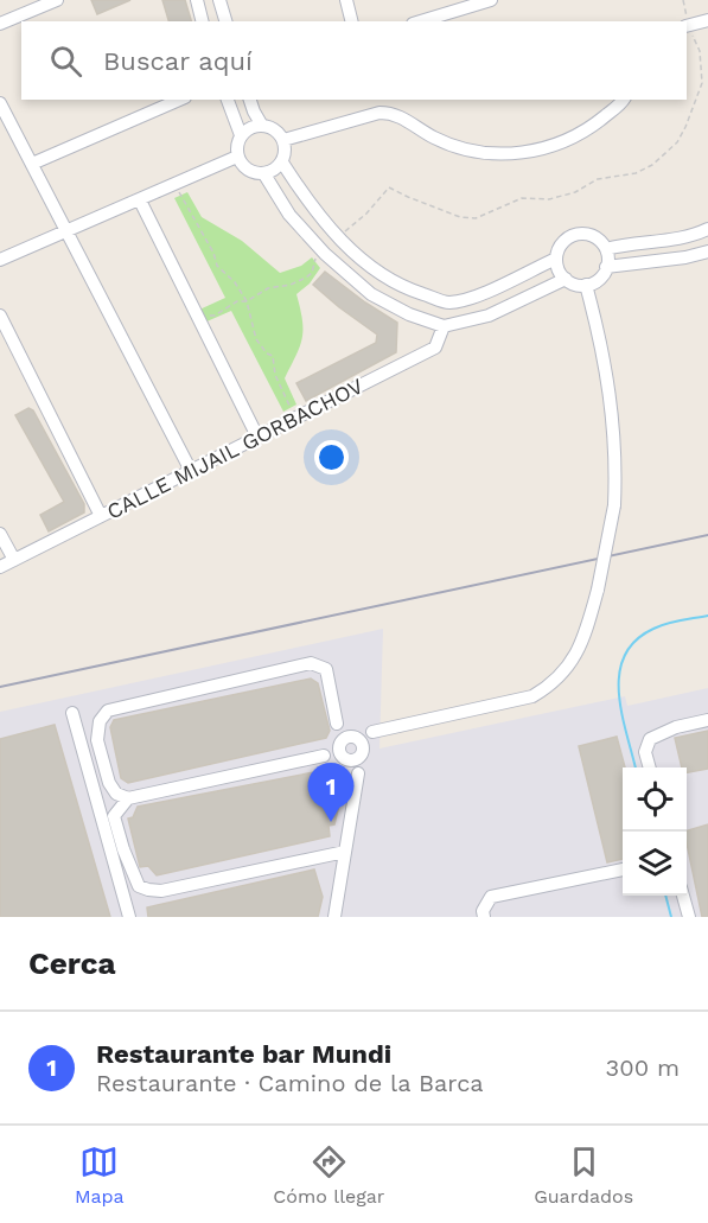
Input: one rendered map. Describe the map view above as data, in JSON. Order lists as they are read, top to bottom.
{
  "streets": {
    "street": ["CALLE MIJAIL GORBACHOV"]
  },
  "page": {
    "search": "Buscar aquí",
    "pins": "1",
    "heading": "Cerca",
    "list": [
      {
        "mark": "1",
        "name": "Restaurante bar Mundi",
        "note": "Restaurante · Camino de la Barca",
        "value": "300 m"
      }
    ],
    "nav": ["Mapa", "Cómo llegar", "Guardados"]
  }
}
